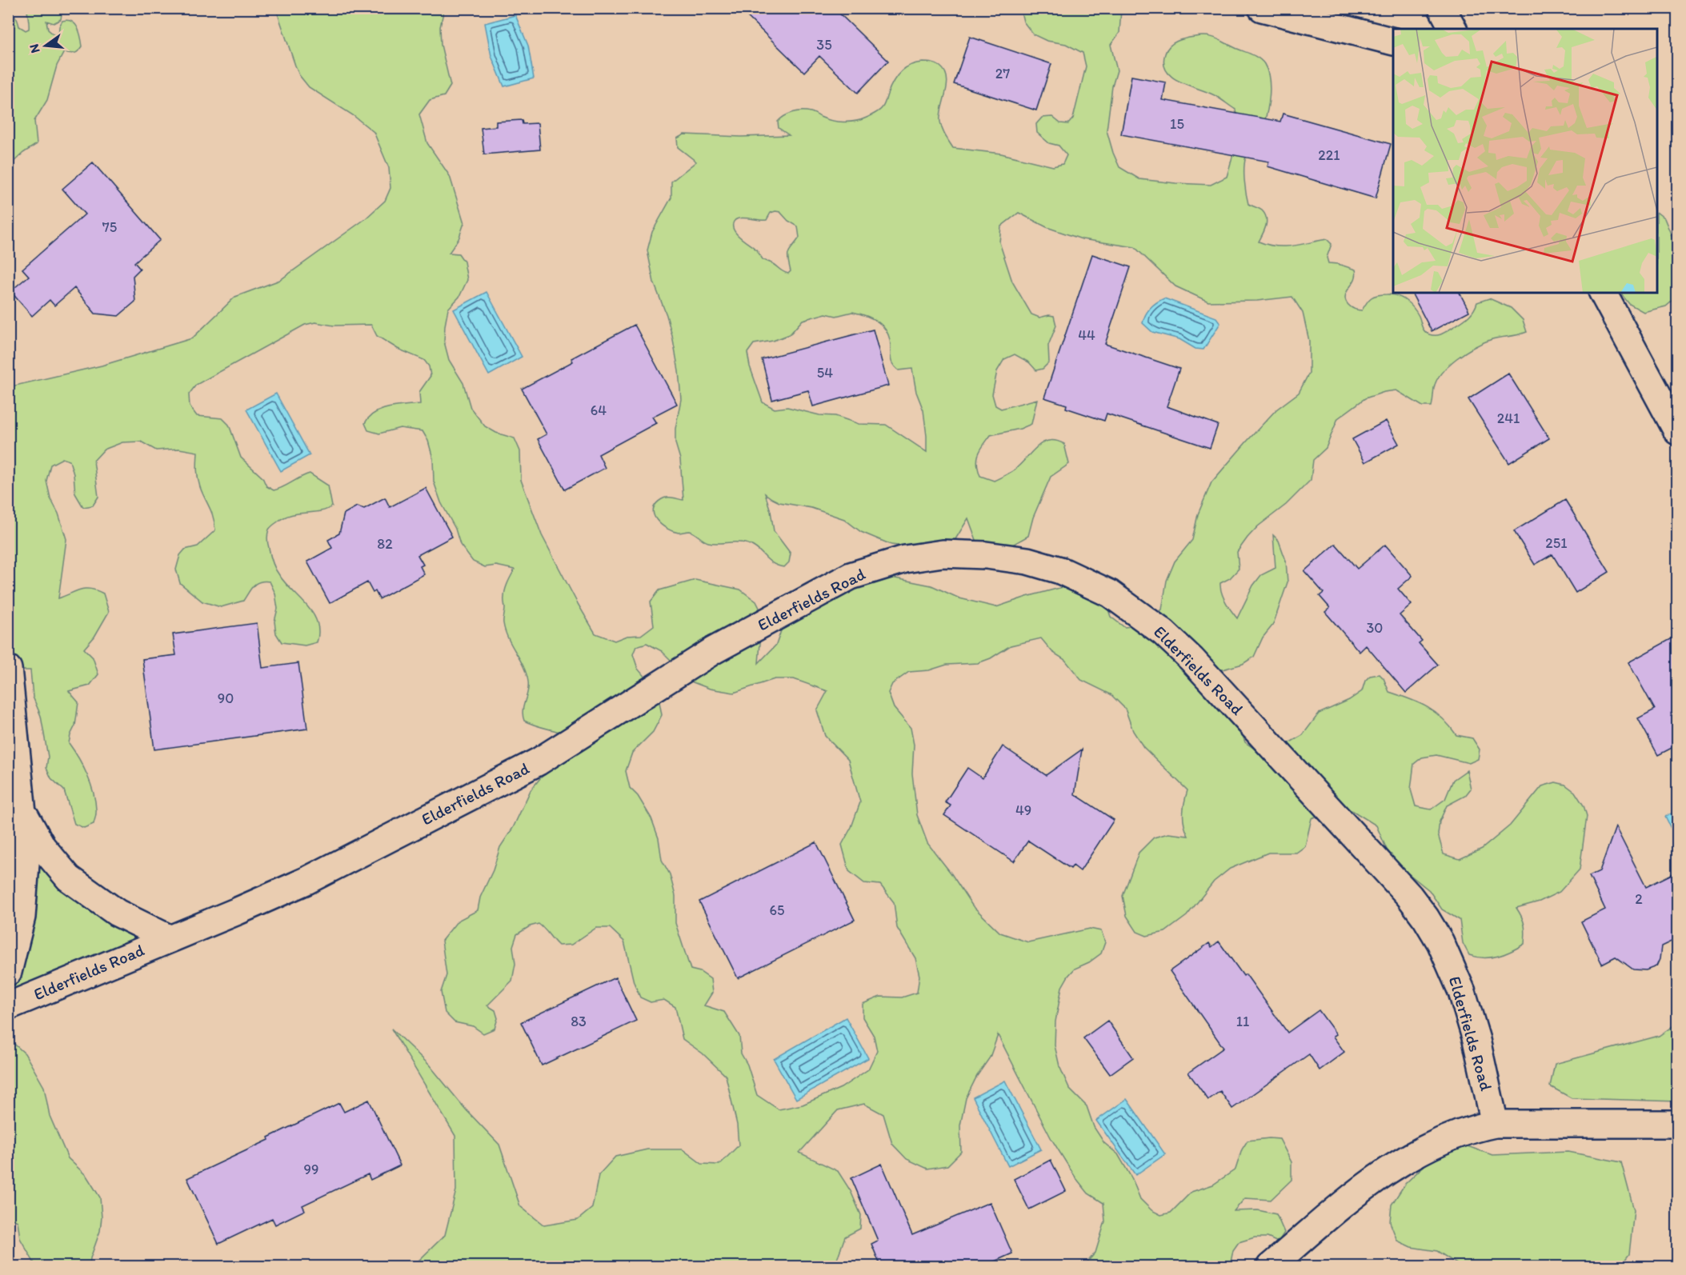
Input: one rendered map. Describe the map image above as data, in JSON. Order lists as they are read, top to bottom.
{
  "streets": {
    "street": ["Elderfields Road"]
  },
  "house_numbers": [
    "35",
    "27",
    "15",
    "221",
    "75",
    "44",
    "54",
    "64",
    "241",
    "251",
    "82",
    "30",
    "90",
    "49",
    "2",
    "65",
    "83",
    "11",
    "99"
  ],
  "north": "left"
}
